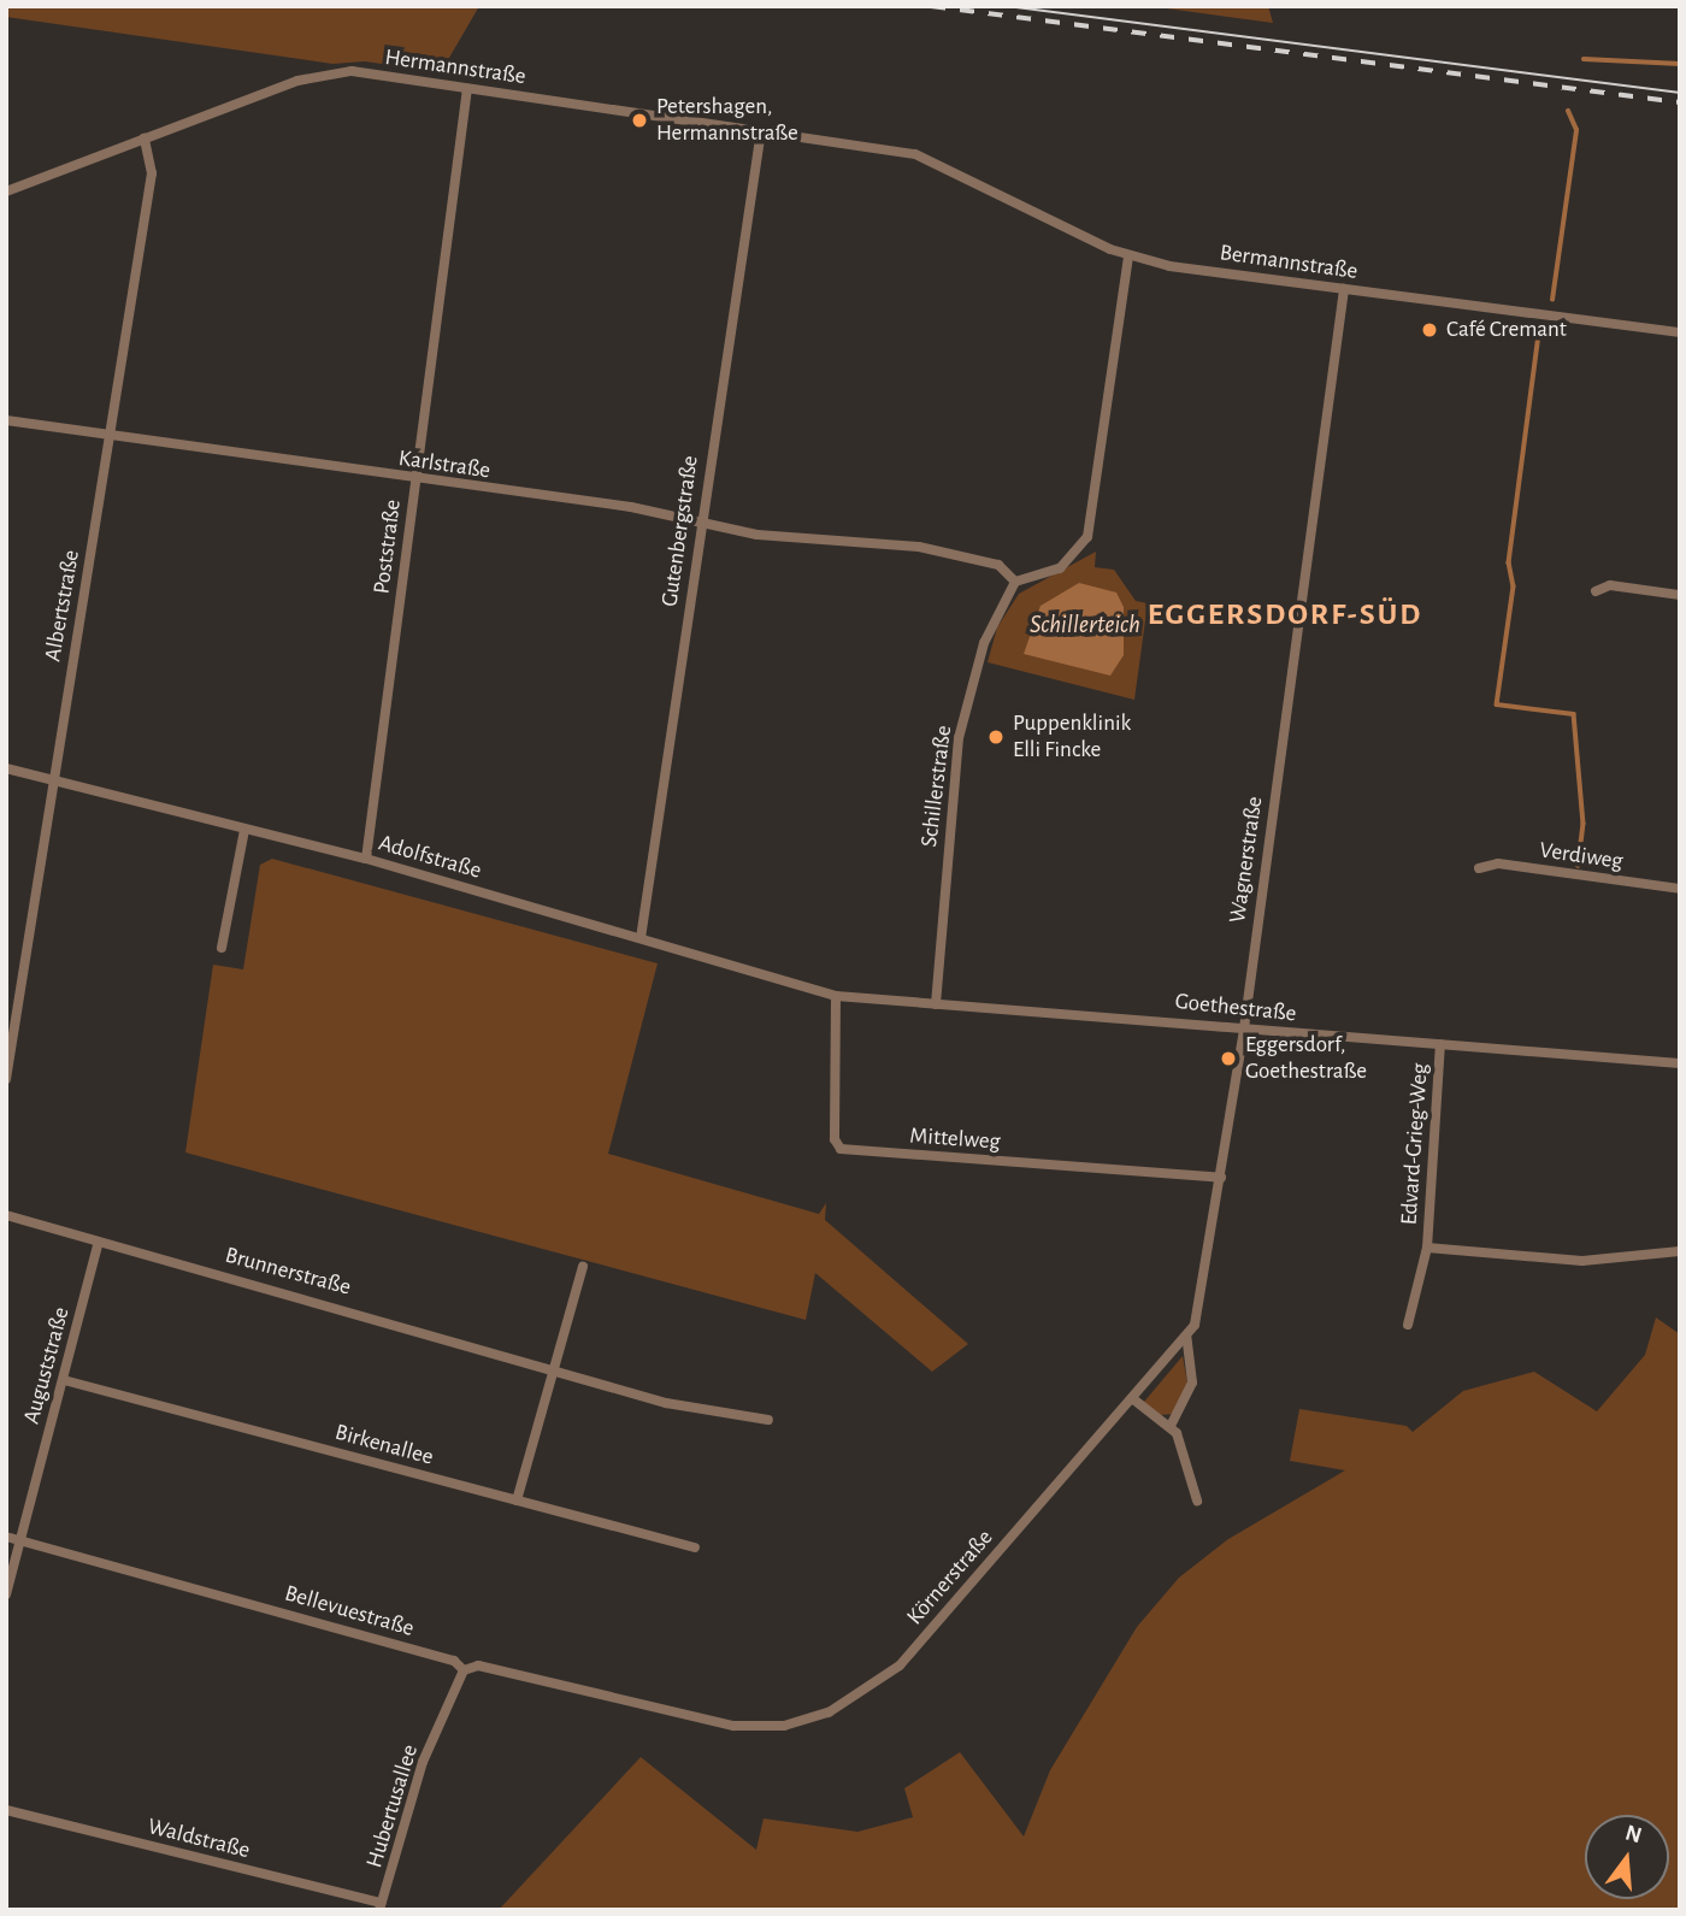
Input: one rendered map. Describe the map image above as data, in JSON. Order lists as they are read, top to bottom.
{
  "streets": {
    "street": [
      "Hermannstraße",
      "Bermannstraße",
      "Karlstraße",
      "Gutenbergstraße",
      "Poststraße",
      "Albertstraße",
      "Schillerstraße",
      "Verdiweg",
      "Adolfstraße",
      "Wagnerstraße",
      "Goethestraße",
      "Mittelweg",
      "Edvard-Grieg-Weg",
      "Brunnerstraße",
      "Auguststraße",
      "Birkenallee",
      "Körnerstraße",
      "Bellevuestraße",
      "Hubertusallee",
      "Waldstraße"
    ]
  },
  "crossings": [
    ["Hermannstraße", "Bermannstraße"],
    ["Hermannstraße", "Gutenbergstraße"],
    ["Hermannstraße", "Poststraße"],
    ["Hermannstraße", "Albertstraße"],
    ["Bermannstraße", "Wagnerstraße"],
    ["Karlstraße", "Gutenbergstraße"],
    ["Karlstraße", "Poststraße"],
    ["Karlstraße", "Albertstraße"],
    ["Karlstraße", "Schillerstraße"],
    ["Gutenbergstraße", "Adolfstraße"],
    ["Poststraße", "Adolfstraße"],
    ["Albertstraße", "Adolfstraße"],
    ["Schillerstraße", "Goethestraße"],
    ["Adolfstraße", "Goethestraße"],
    ["Adolfstraße", "Mittelweg"],
    ["Wagnerstraße", "Goethestraße"],
    ["Wagnerstraße", "Mittelweg"],
    ["Wagnerstraße", "Körnerstraße"],
    ["Goethestraße", "Mittelweg"],
    ["Goethestraße", "Edvard-Grieg-Weg"],
    ["Brunnerstraße", "Auguststraße"],
    ["Auguststraße", "Birkenallee"],
    ["Auguststraße", "Bellevuestraße"],
    ["Körnerstraße", "Bellevuestraße"],
    ["Bellevuestraße", "Hubertusallee"],
    ["Hubertusallee", "Waldstraße"]
  ],
  "districts": ["EGGERSDORF-SÜD"],
  "water": ["Schillerteich"],
  "places": [
    "Petershagen, Hermannstraße",
    "Café Cremant",
    "Puppenklinik Elli Fincke",
    "Eggersdorf, Goethestraße"
  ],
  "north": "top"
}
